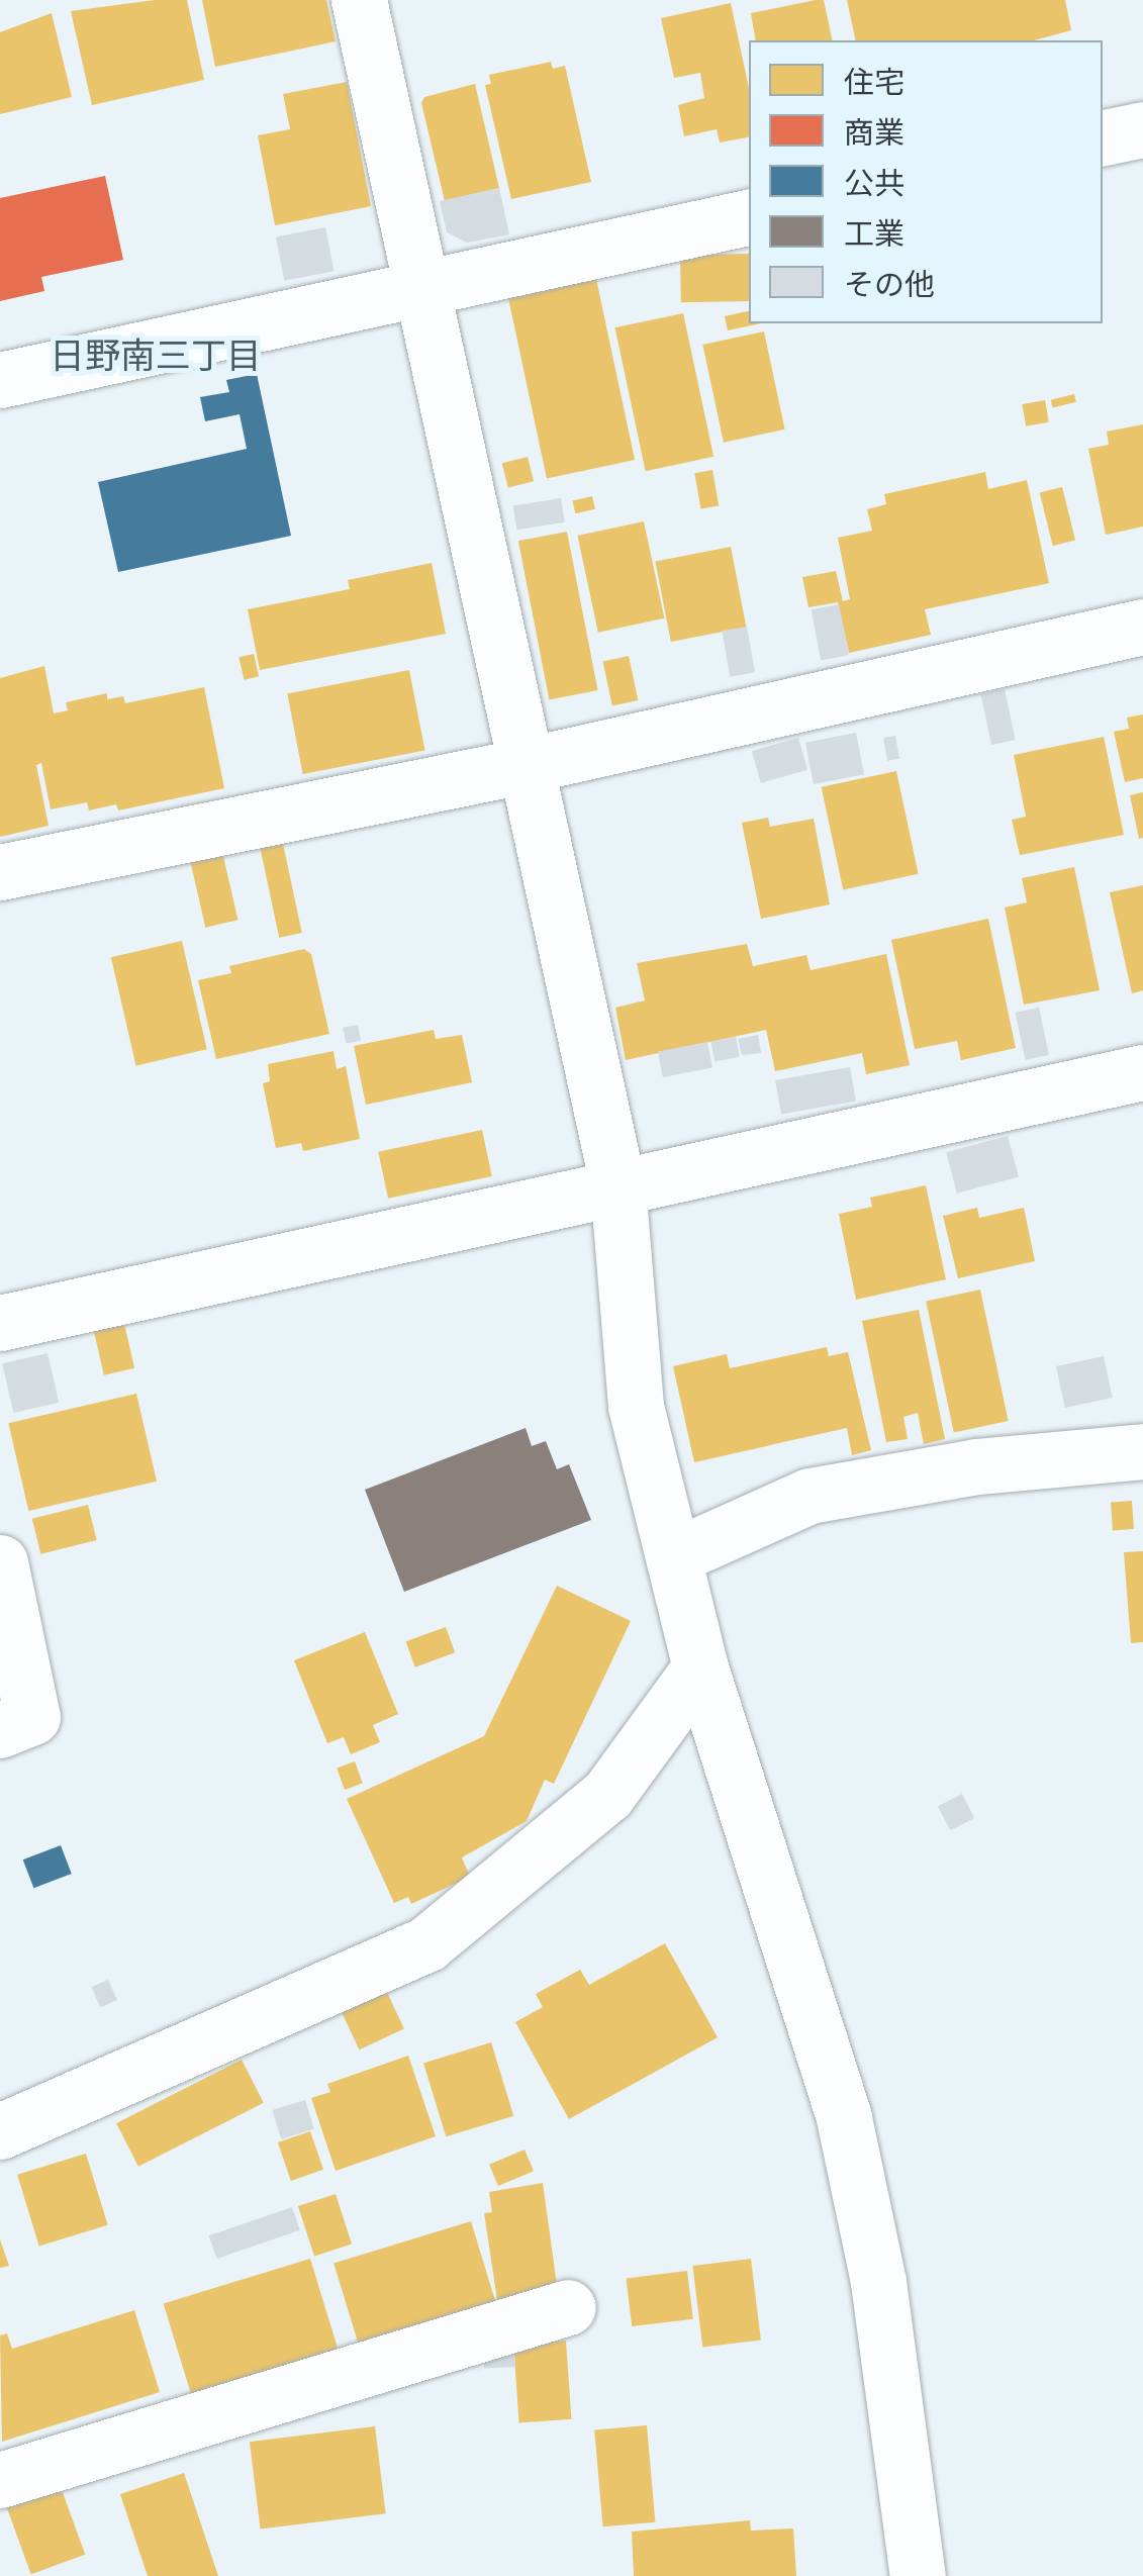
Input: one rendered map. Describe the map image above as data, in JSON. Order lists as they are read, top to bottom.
{
  "districts": ["日野南三丁目"],
  "legend": [
    "住宅",
    "商業",
    "公共",
    "工業",
    "その他"
  ]
}
